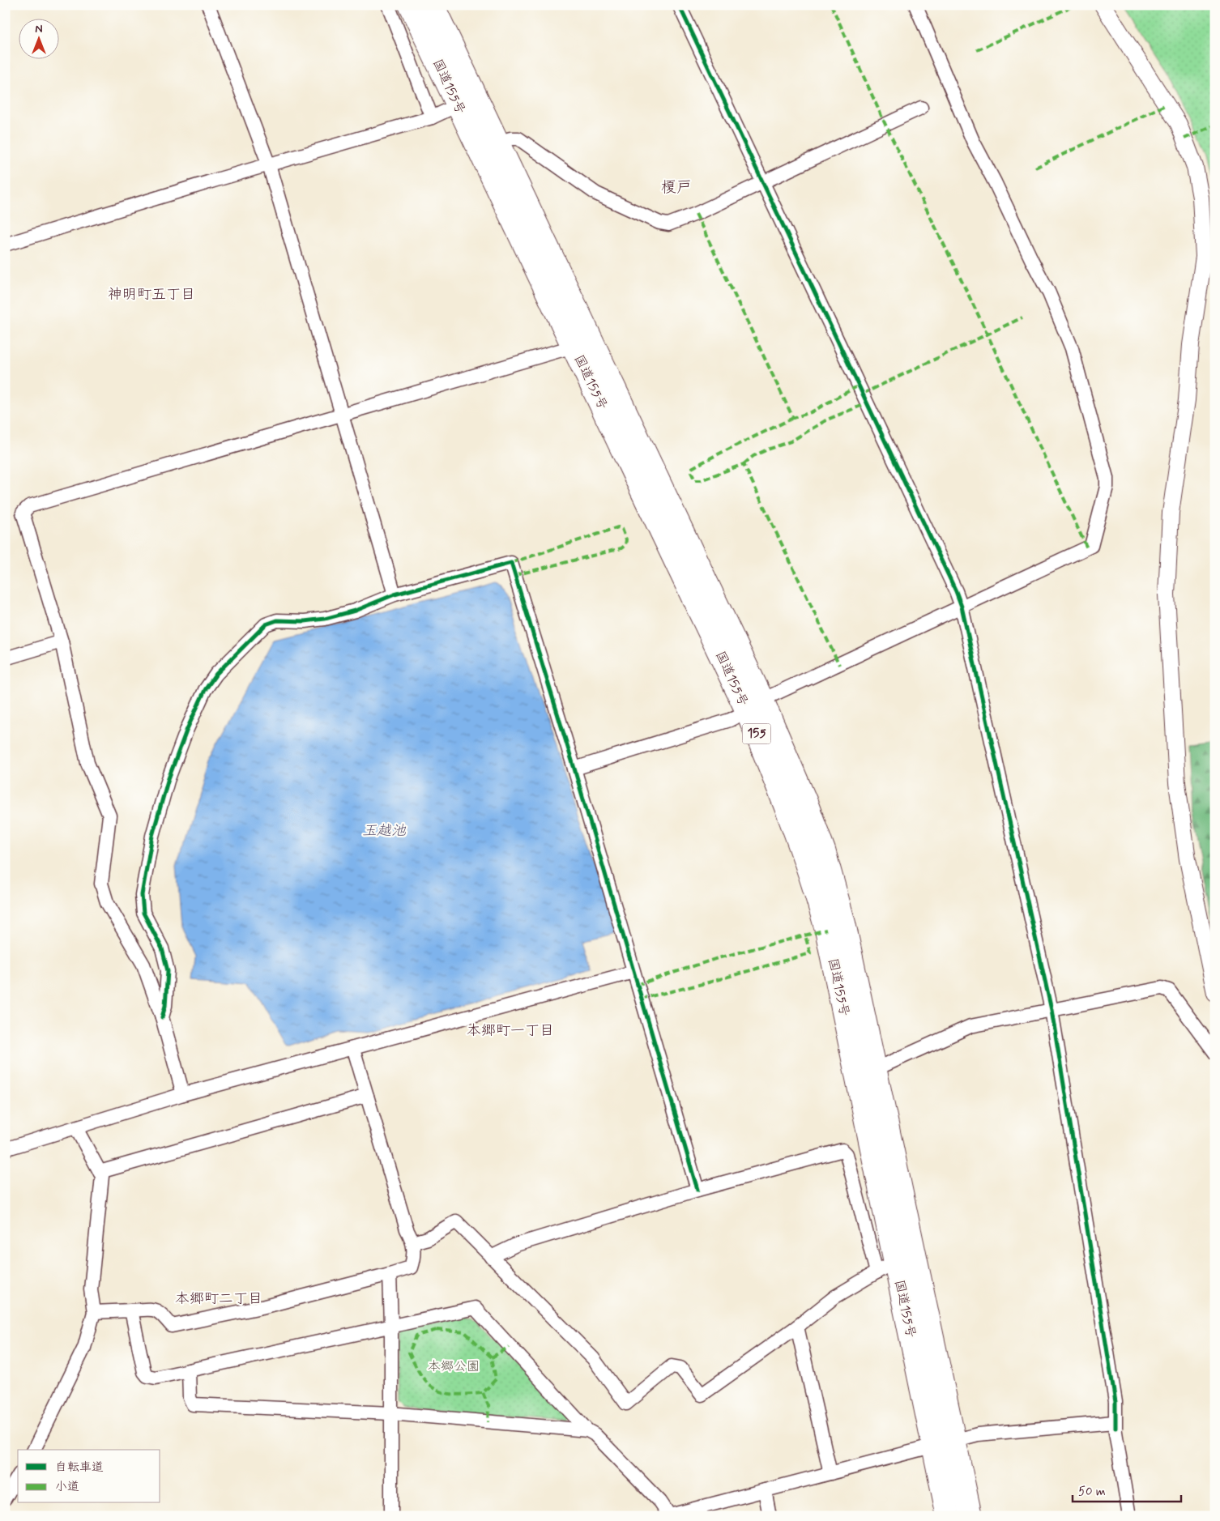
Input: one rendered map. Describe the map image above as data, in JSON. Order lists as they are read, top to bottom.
{
  "streets": {
    "highway": ["国道155号", "155"]
  },
  "districts": [
    "榎戸",
    "神明町五丁目",
    "本郷町一丁目",
    "本郷町二丁目"
  ],
  "water": ["玉越池"],
  "parks": ["本郷公園"],
  "legend": ["自転車道", "小道"],
  "scale_bar": "50 m",
  "north": "top"
}
